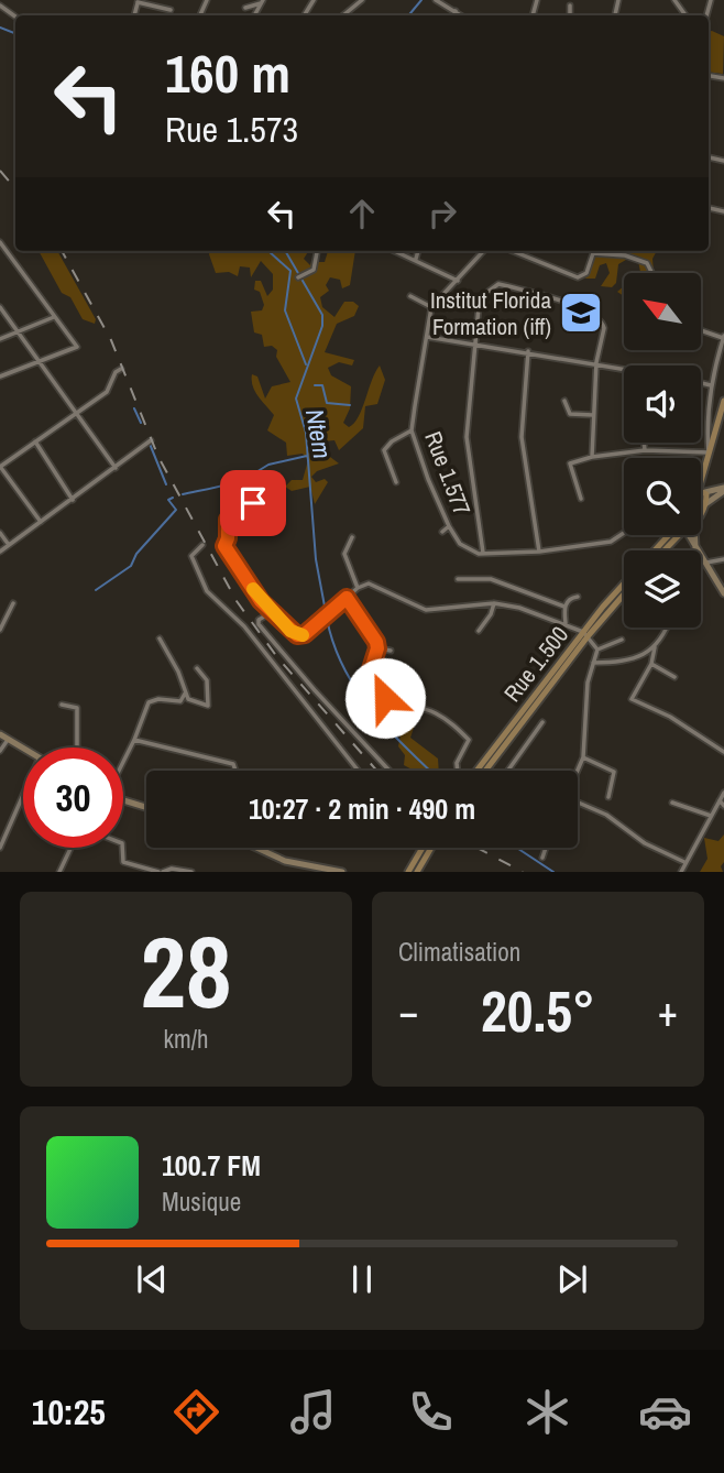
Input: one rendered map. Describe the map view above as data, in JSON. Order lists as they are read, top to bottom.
{
  "streets": {
    "main road": ["Rue 1.500"],
    "street": ["Rue 1.577"]
  },
  "water": ["Ntem"],
  "places": {
    "school or university": ["Institut Florida Formation (iff)"]
  },
  "north": "top left",
  "page": {
    "turn": ["160 m", "Rue 1.573"],
    "limit": "30",
    "trip": "10:27 · 2 min · 490 m",
    "tile": [
      ["28", "km/h"],
      "Climatisation"
    ],
    "heat": ["−", "20.5°", "+"],
    "song": ["100.7 FM", "Musique"],
    "tabs": "10:25"
  }
}
